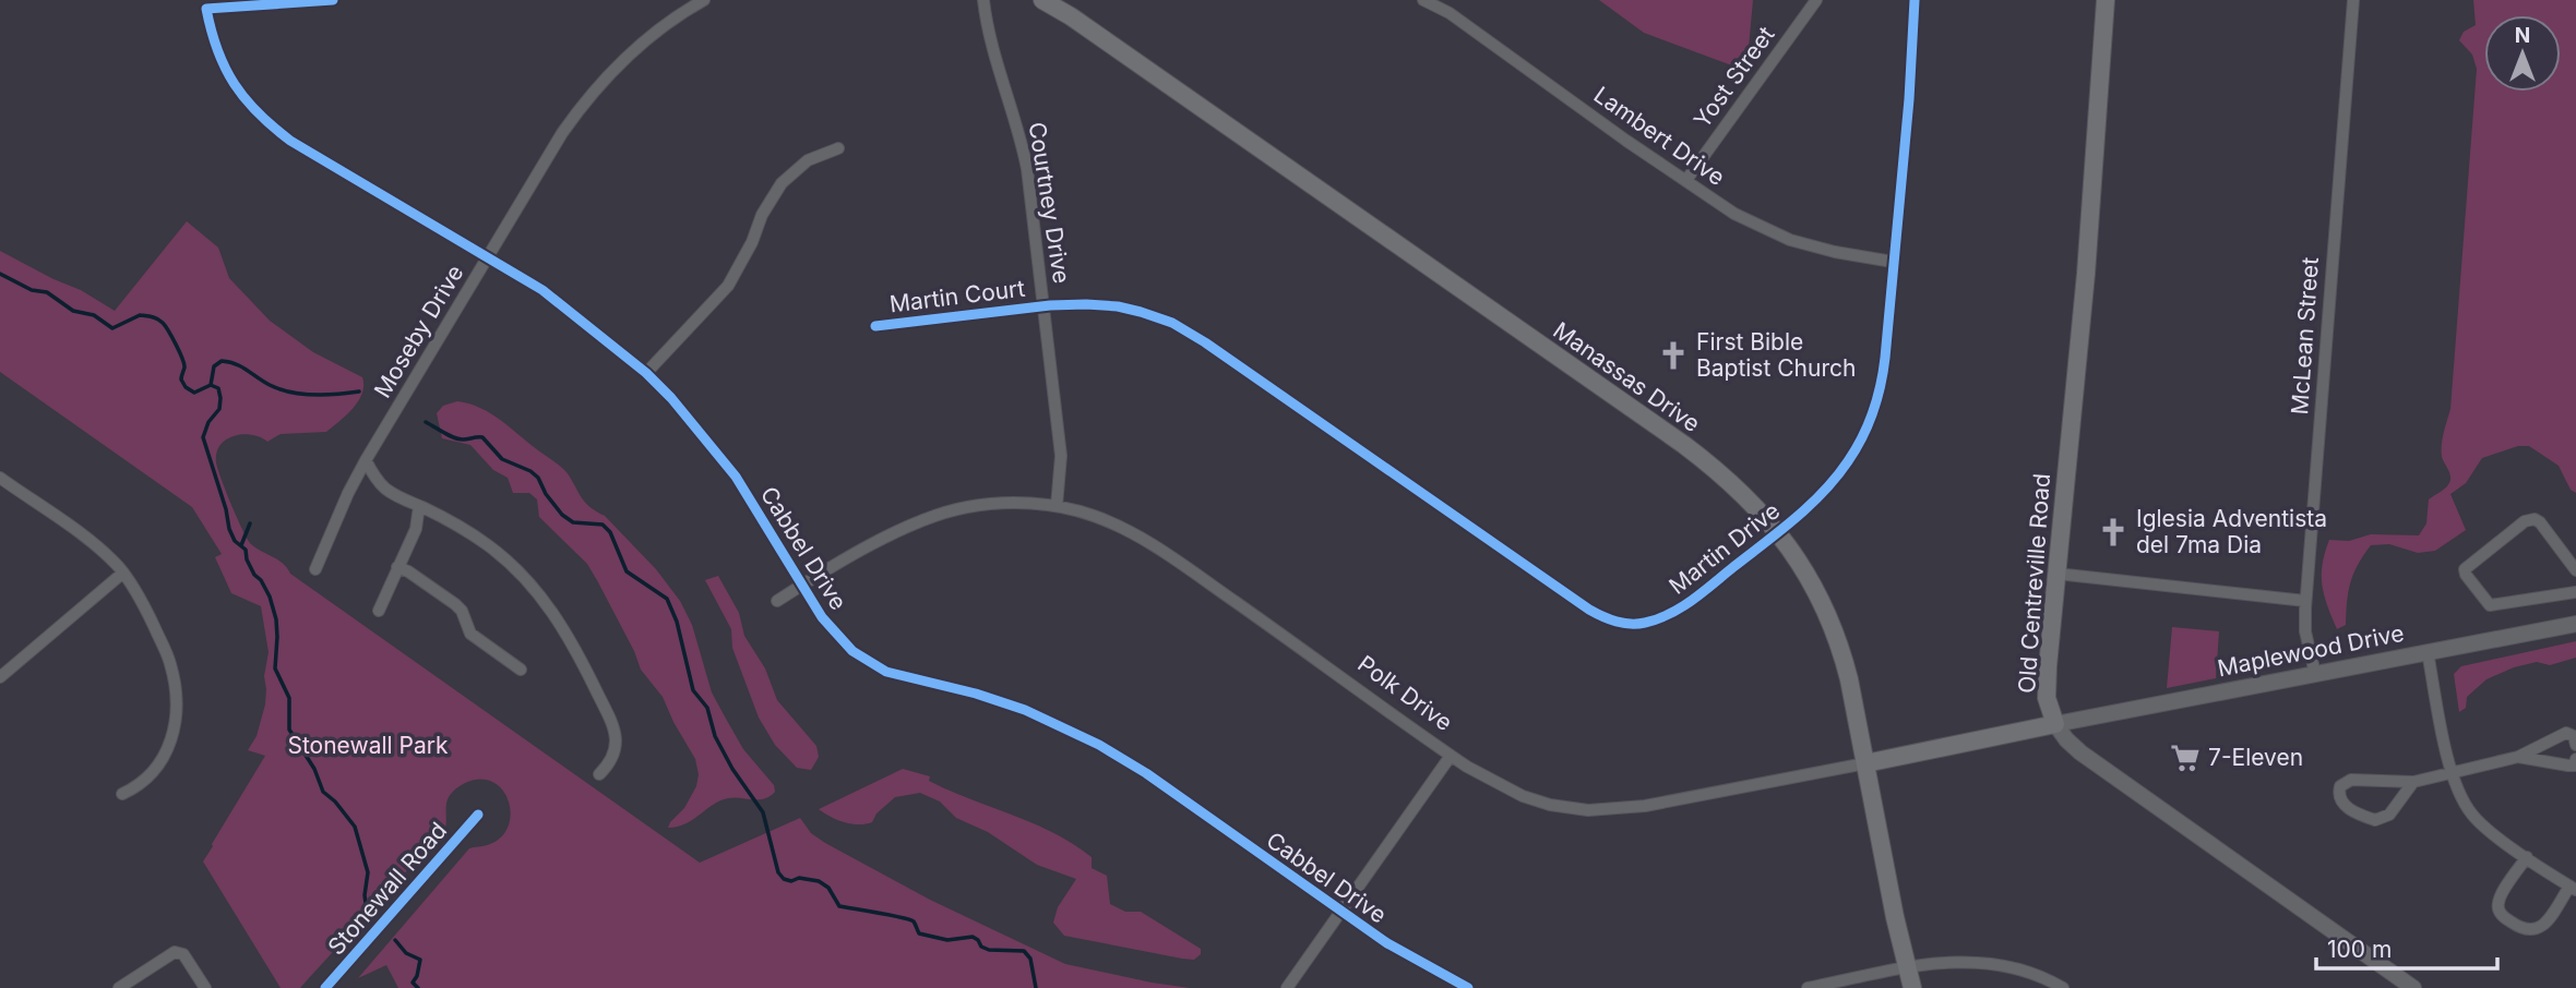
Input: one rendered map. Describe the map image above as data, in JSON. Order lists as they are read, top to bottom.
{
  "streets": {
    "main road": ["Manassas Drive", "Old Centreville Road", "Polk Drive"],
    "street": [
      "Yost Street",
      "Lambert Drive",
      "Courtney Drive",
      "Martin Court",
      "Moseby Drive",
      "McLean Street",
      "Cabbel Drive",
      "Martin Drive",
      "Maplewood Drive",
      "Stonewall Road"
    ]
  },
  "crossings": [
    ["Yost Street", "Lambert Drive"],
    ["Lambert Drive", "Martin Drive"],
    ["Courtney Drive", "Martin Court"],
    ["Courtney Drive", "Martin Drive"],
    ["Courtney Drive", "Polk Drive"],
    ["Martin Court", "Martin Drive"],
    ["Moseby Drive", "Cabbel Drive"],
    ["McLean Street", "Maplewood Drive"],
    ["Manassas Drive", "Martin Drive"],
    ["Manassas Drive", "Polk Drive"],
    ["Cabbel Drive", "Polk Drive"],
    ["Old Centreville Road", "Maplewood Drive"],
    ["Old Centreville Road", "Polk Drive"],
    ["Maplewood Drive", "Polk Drive"]
  ],
  "parks": ["Stonewall Park"],
  "places": {
    "church": ["First Bible Baptist Church", "Iglesia Adventista del 7ma Dia"],
    "supermarket": ["7-Eleven"]
  },
  "scale_bar": "100 m",
  "north": "top"
}
